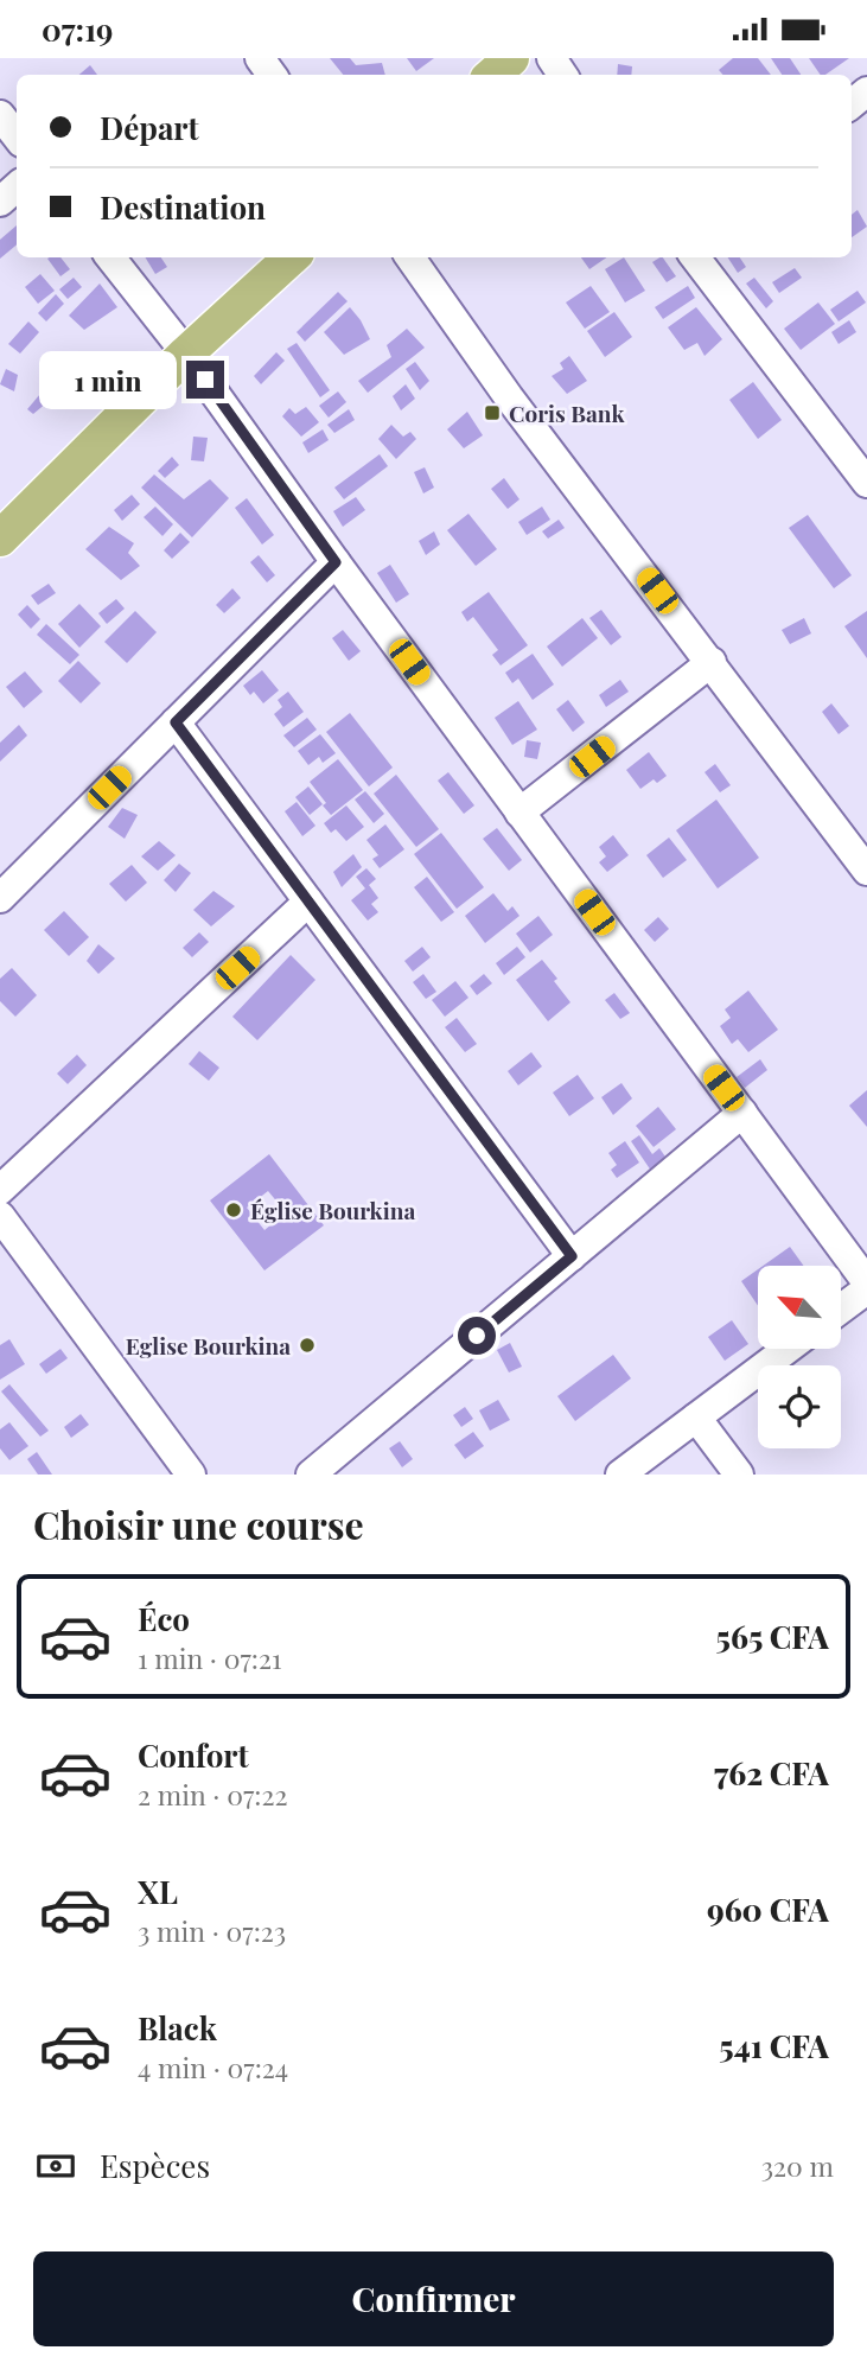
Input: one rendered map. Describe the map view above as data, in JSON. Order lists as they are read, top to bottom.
{
  "places": {
    "transit": ["Coris Bank"],
    "other": ["Église Bourkina", "Eglise Bourkina"]
  },
  "north": "top left",
  "page": {
    "status": "07:19",
    "banner": ["Départ", "Destination"],
    "bubble": "1 min",
    "heading": "Choisir une course",
    "list": [
      {
        "name": "Éco",
        "note": "1 min · 07:21",
        "value": "565 CFA"
      },
      {
        "name": "Confort",
        "note": "2 min · 07:22",
        "value": "762 CFA"
      },
      {
        "name": "XL",
        "note": "3 min · 07:23",
        "value": "960 CFA"
      },
      {
        "name": "Black",
        "note": "4 min · 07:24",
        "value": "541 CFA"
      }
    ],
    "pay": ["Espèces", "320 m"],
    "buttons": "Confirmer"
  }
}
